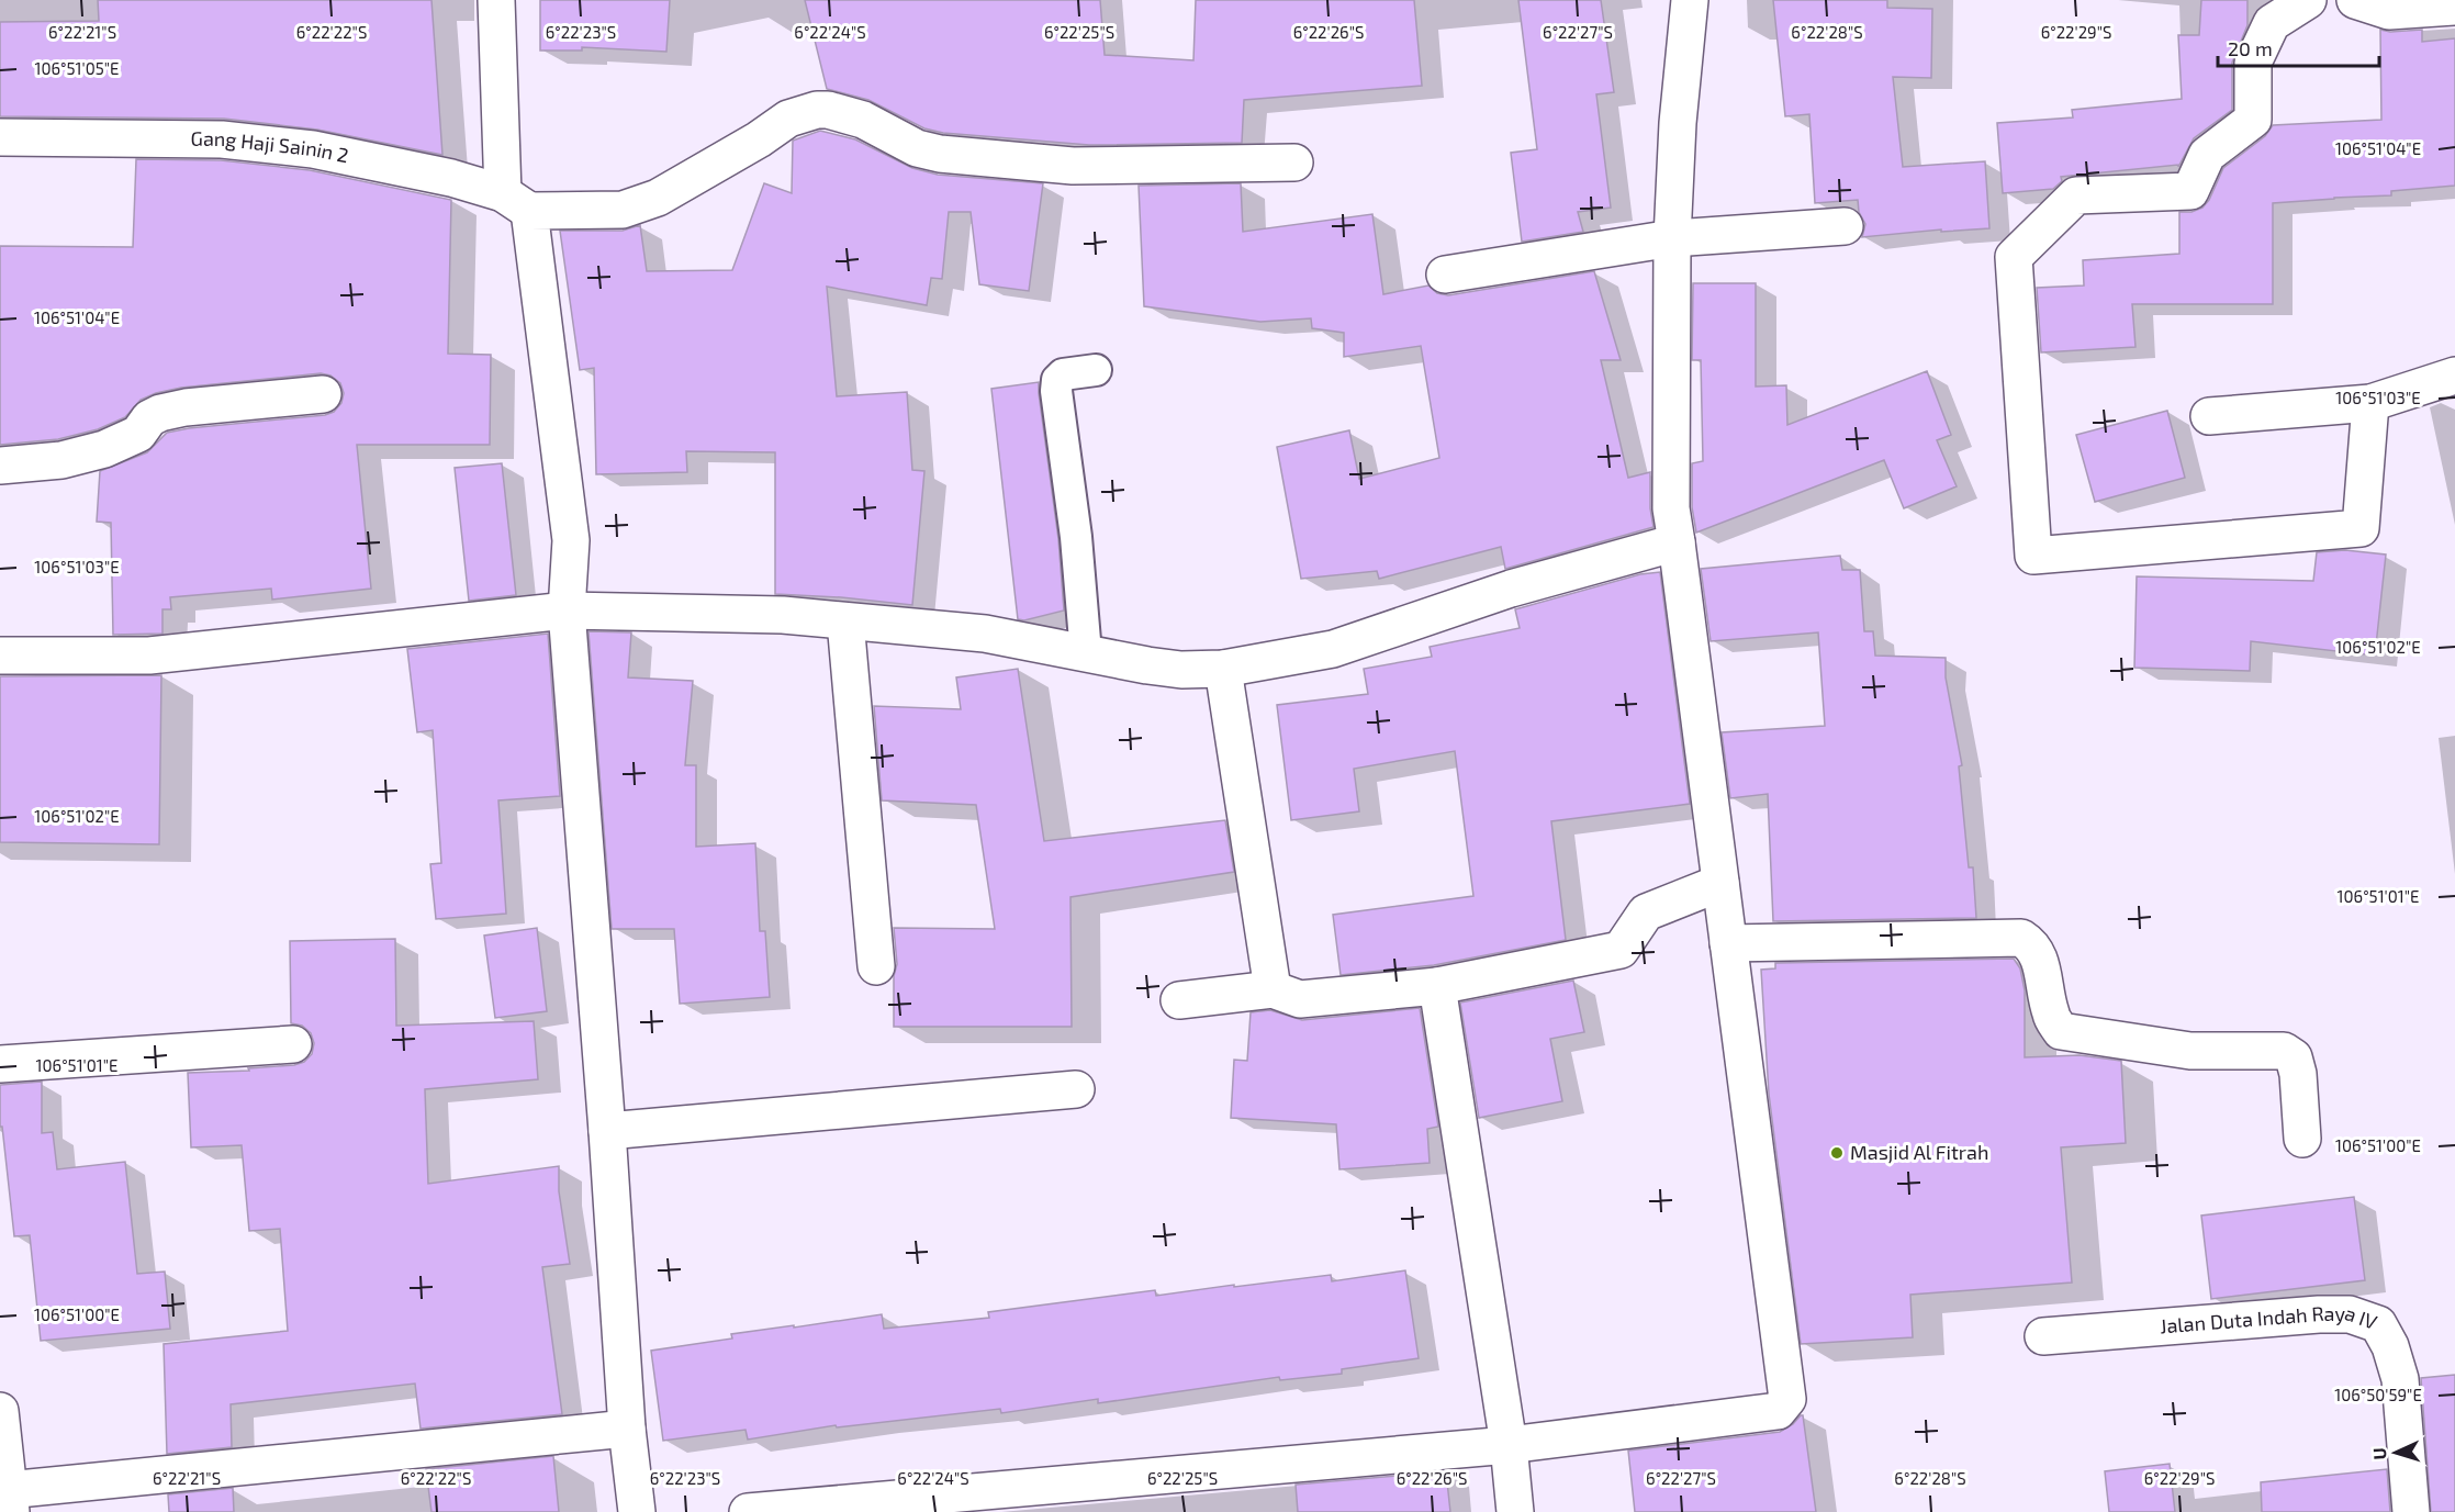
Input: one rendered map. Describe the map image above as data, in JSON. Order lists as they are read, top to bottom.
{
  "streets": {
    "street": ["Gang Haji Sainin 2", "Jalan Duta Indah Raya IV"]
  },
  "places": ["Masjid Al Fitrah"],
  "scale_bar": "20 m",
  "north": "left",
  "coordinates": [
    "6°22'21\"S",
    "6°22'22\"S",
    "6°22'23\"S",
    "6°22'24\"S",
    "6°22'25\"S",
    "6°22'26\"S",
    "6°22'27\"S",
    "6°22'28\"S",
    "6°22'29\"S",
    "106°51'05\"E",
    "106°51'04\"E",
    "106°51'03\"E",
    "106°51'02\"E",
    "106°51'01\"E",
    "106°51'00\"E",
    "106°50'59\"E"
  ]
}
